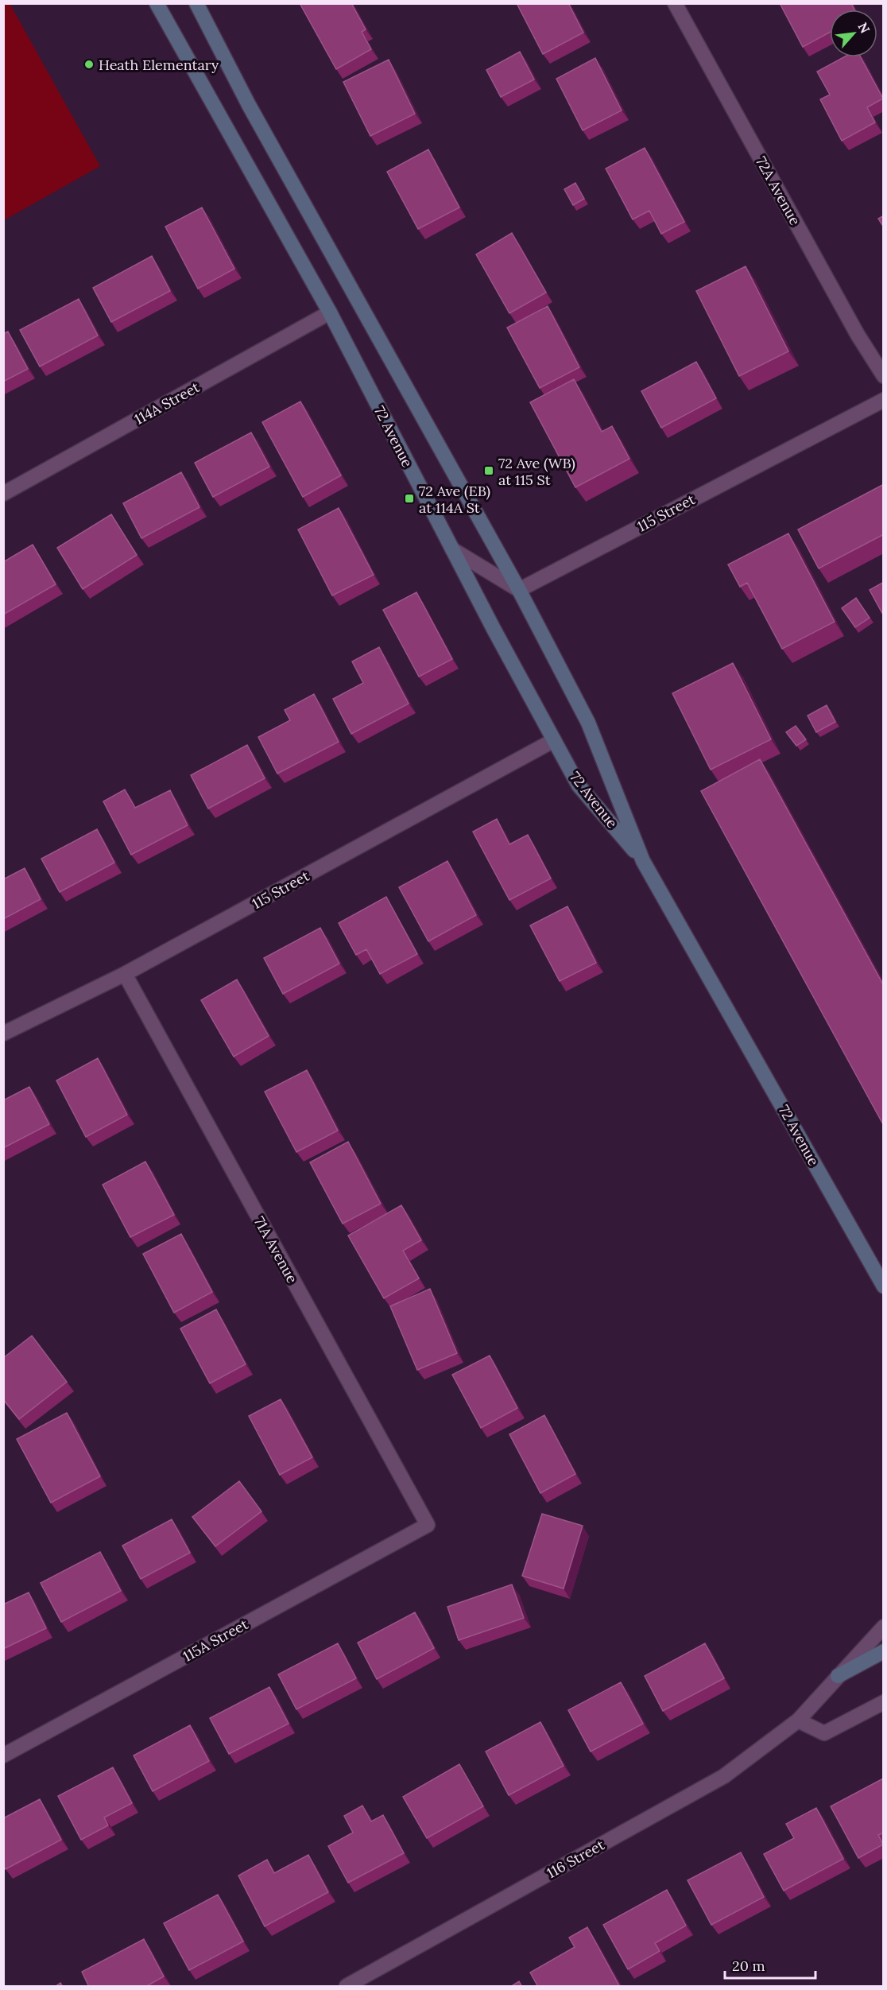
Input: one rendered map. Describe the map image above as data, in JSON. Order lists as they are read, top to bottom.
{
  "streets": {
    "main road": ["72 Avenue"],
    "street": [
      "72A Avenue",
      "114A Street",
      "115 Street",
      "71A Avenue",
      "115A Street",
      "116 Street"
    ]
  },
  "crossings": [
    ["114A Street", "72 Avenue"],
    ["72 Avenue", "115 Street"],
    ["115 Street", "71A Avenue"],
    ["71A Avenue", "115A Street"]
  ],
  "places": {
    "other": ["Heath Elementary"],
    "transit": ["72 Ave (WB) at 115 St", "72 Ave (EB) at 114A St"]
  },
  "scale_bar": "20 m",
  "north": "top right"
}
